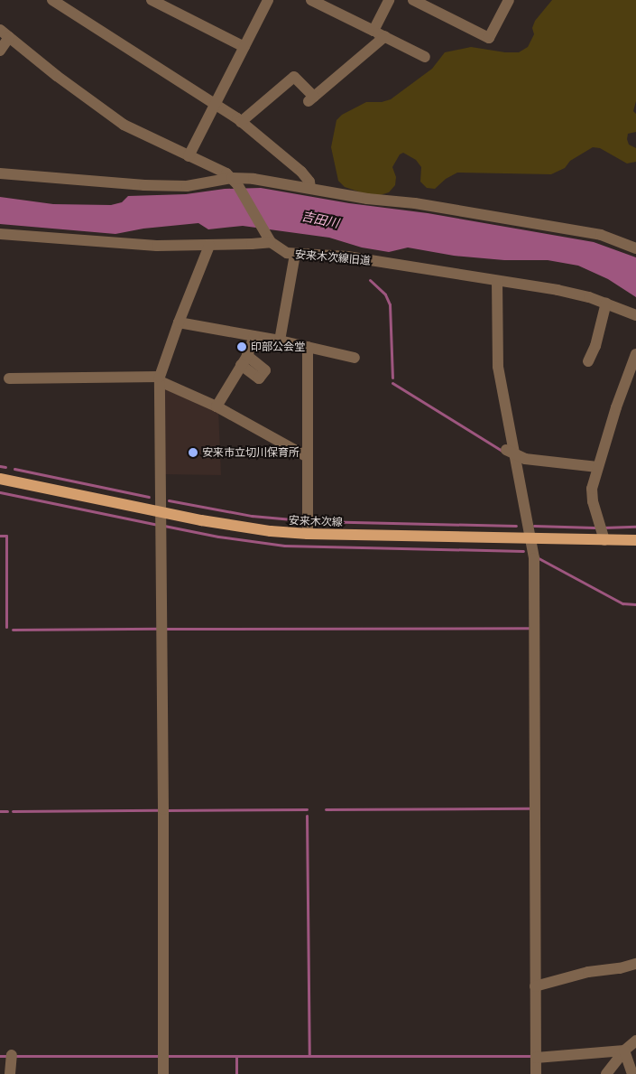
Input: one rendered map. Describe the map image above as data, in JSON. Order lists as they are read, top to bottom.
{
  "streets": {
    "main road": ["安来木次線"],
    "street": ["安来木次線旧道"]
  },
  "water": ["吉田川"],
  "places": ["印部公会堂", "安来市立切川保育所"]
}
